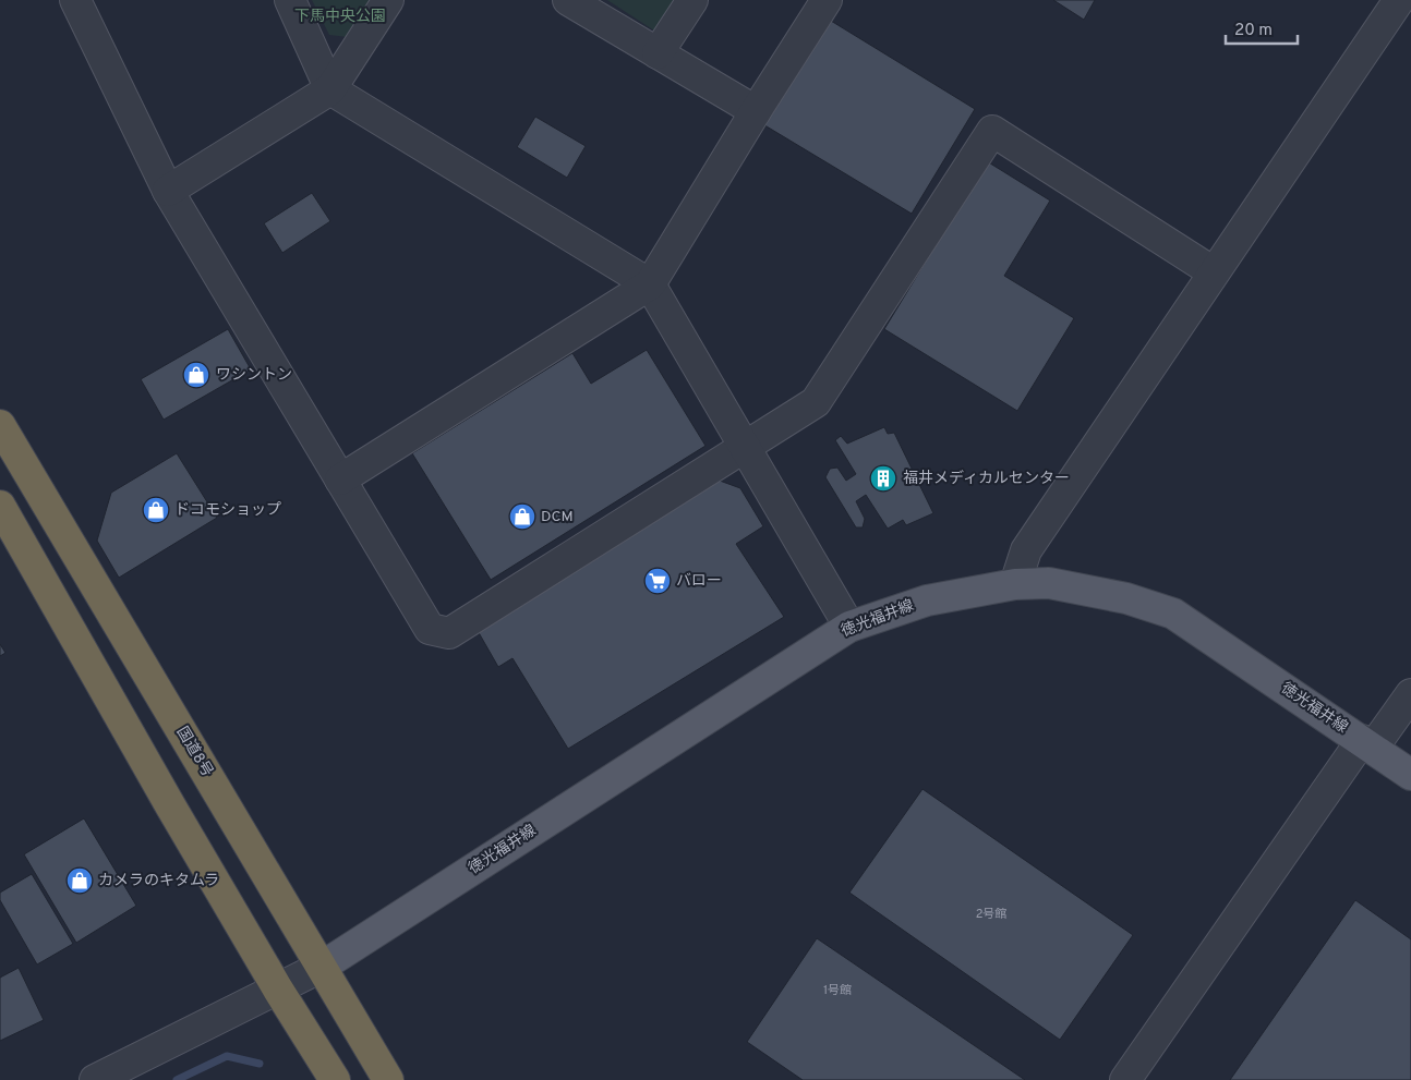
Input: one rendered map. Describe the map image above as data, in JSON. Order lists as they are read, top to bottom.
{
  "streets": {
    "highway": ["国道8号"],
    "main road": ["徳光福井線"]
  },
  "crossings": [
    ["徳光福井線", "国道8号"]
  ],
  "parks": ["下馬中央公園"],
  "places": {
    "shop": [
      "ワシントン",
      "ドコモショップ",
      "DCM",
      "カメラのキタムラ"
    ],
    "building": ["福井メディカルセンター"],
    "supermarket": ["バロー"]
  },
  "house_numbers": ["2号館", "1号館"],
  "scale_bar": "20 m"
}
